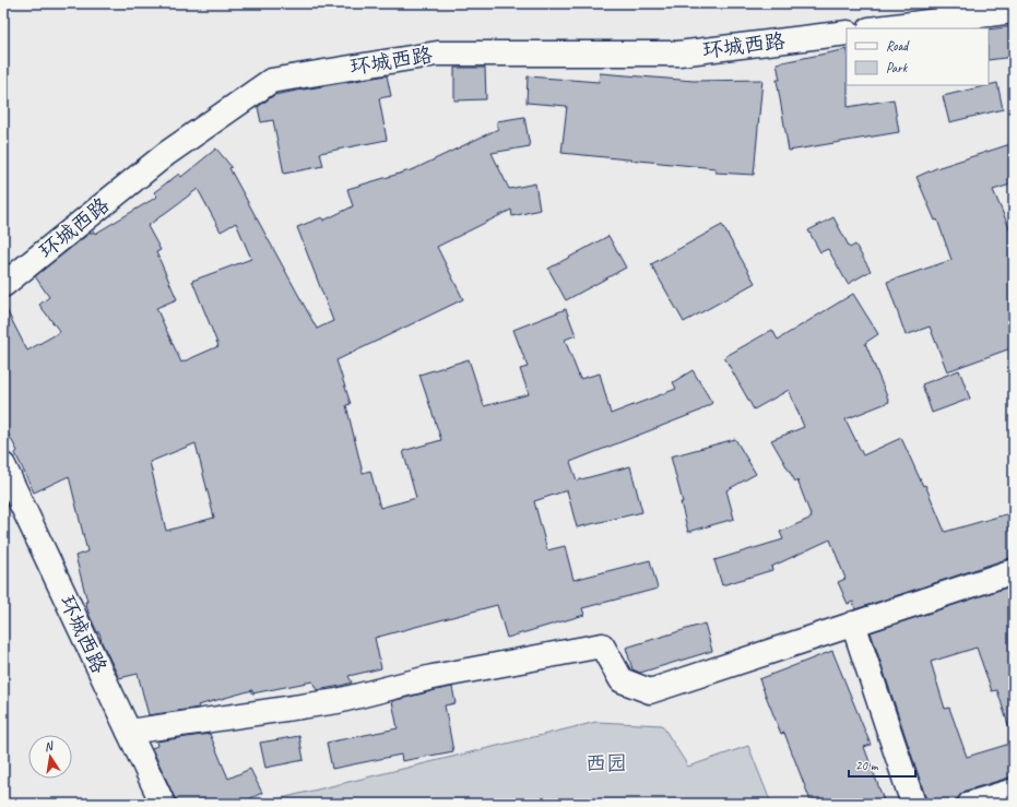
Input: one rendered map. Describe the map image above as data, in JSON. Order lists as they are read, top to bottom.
{
  "streets": {
    "street": ["环城西路"]
  },
  "parks": ["西园"],
  "legend": ["Road", "Park"],
  "scale_bar": "20 m",
  "north": "top"
}
